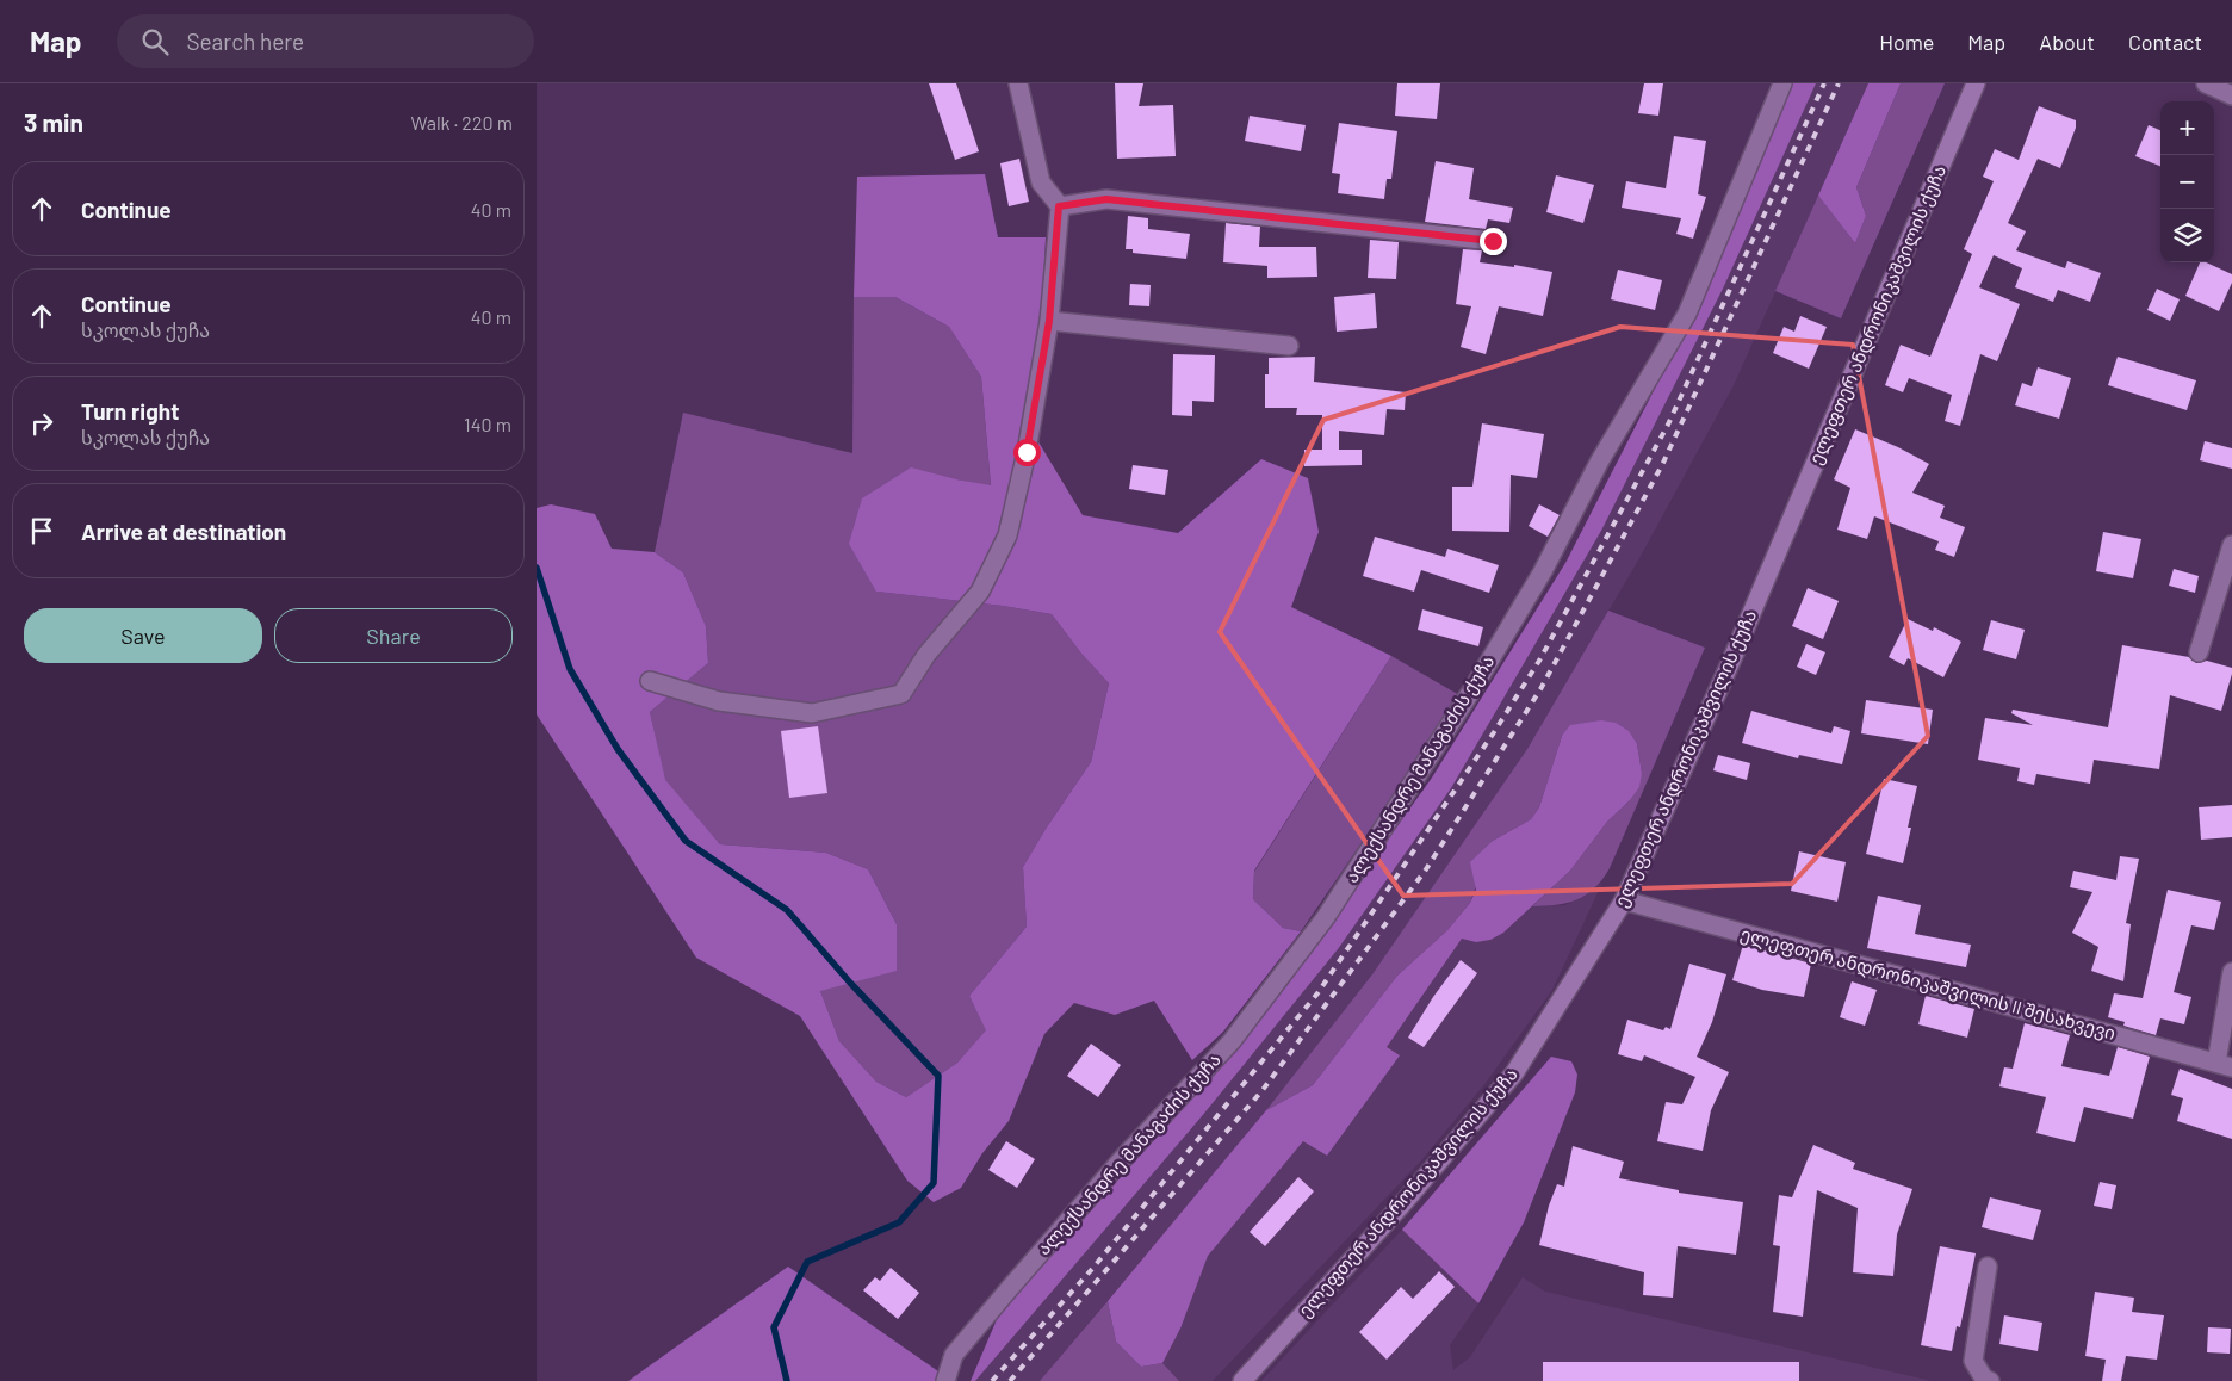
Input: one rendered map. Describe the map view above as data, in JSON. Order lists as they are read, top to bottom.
{
  "streets": {
    "main road": ["ელეფთერ ანდრონიკაშვილის ქუჩა"],
    "street": ["ალექსანდრე მანაგაძის ქუჩა", "ელეფთერ ანდრონიკაშვილის II შესახვევი"]
  },
  "crossings": [
    ["ელეფთერ ანდრონიკაშვილის ქუჩა", "ელეფთერ ანდრონიკაშვილის II შესახვევი"]
  ],
  "page": {
    "header": "Map",
    "search": "Search here",
    "nav": [
      "Home",
      "Map",
      "About",
      "Contact"
    ],
    "heading": ["3 min", "Walk · 220 m"],
    "map_buttons": ["+", "−"],
    "list": [
      ["Continue", "40 m"],
      ["Continue", "სკოლას ქუჩა", "40 m"],
      ["Turn right", "სკოლას ქუჩა", "140 m"],
      "Arrive at destination"
    ],
    "buttons": ["Save", "Share"]
  }
}
